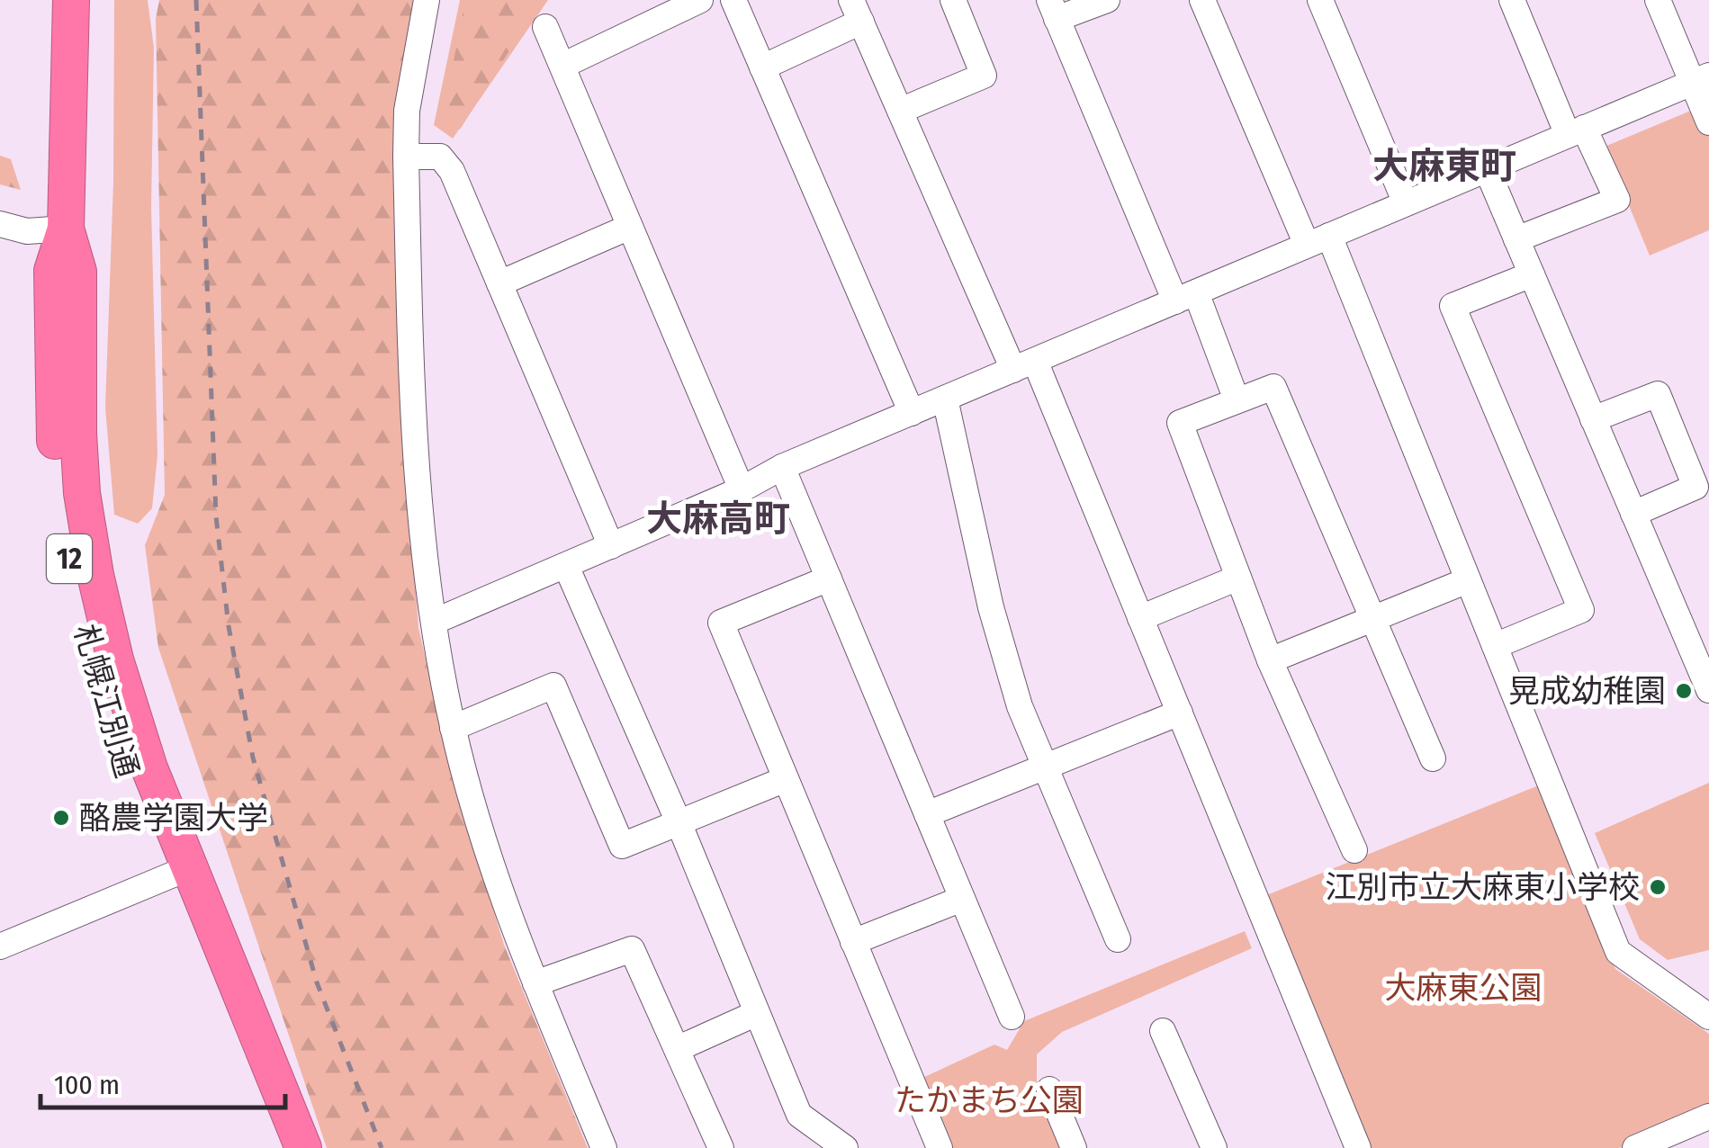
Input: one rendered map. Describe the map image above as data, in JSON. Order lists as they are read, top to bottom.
{
  "streets": {
    "highway": ["12", "札幌江別通"]
  },
  "districts": ["大麻東町", "大麻高町"],
  "parks": ["大麻東公園", "たかまち公園"],
  "places": ["晃成幼稚園", "酪農学園大学", "江別市立大麻東小学校"],
  "scale_bar": "100 m"
}
